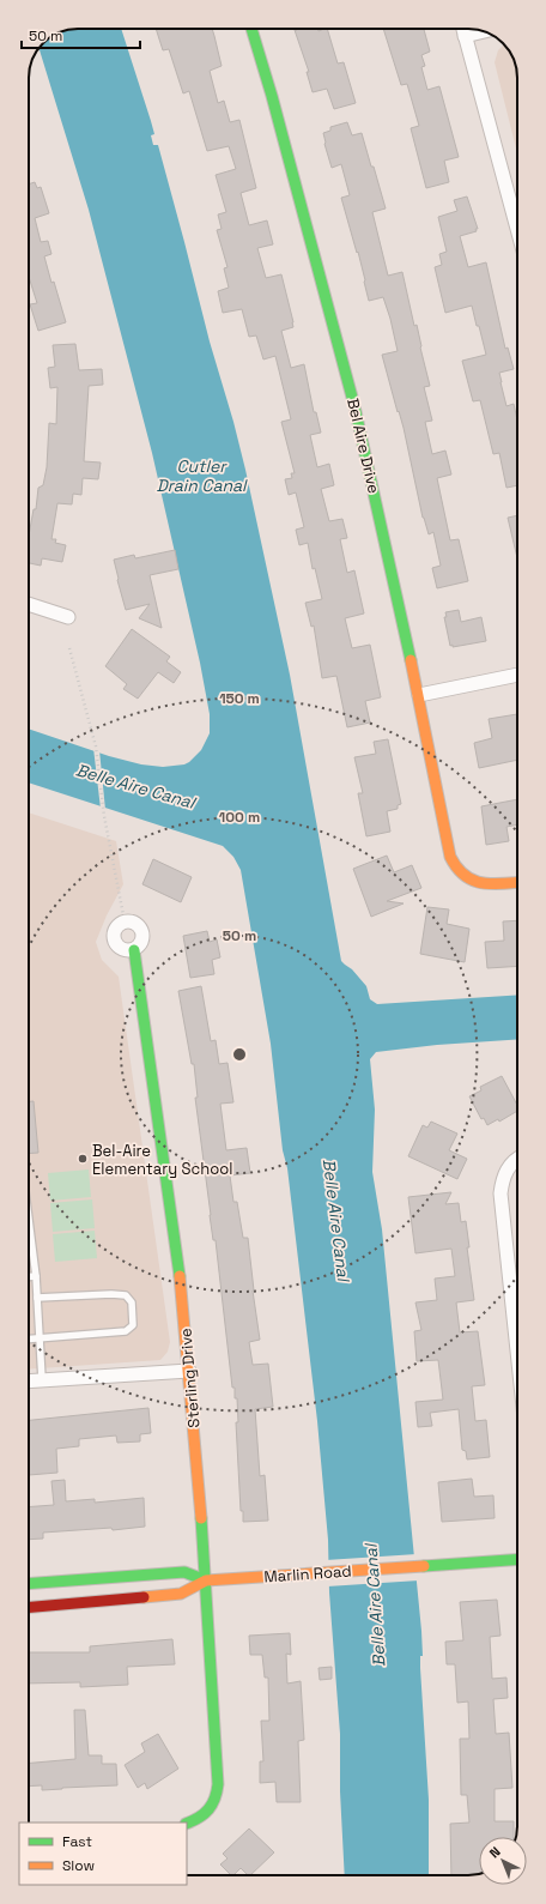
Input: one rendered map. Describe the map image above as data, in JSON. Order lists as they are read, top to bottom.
{
  "streets": {
    "street": ["Bel Aire Drive", "Sterling Drive", "Marlin Road"]
  },
  "crossings": [
    ["Sterling Drive", "Marlin Road"]
  ],
  "water": ["Cutler Drain Canal", "Belle Aire Canal"],
  "places": ["Bel-Aire Elementary School"],
  "legend": ["Fast", "Slow"],
  "scale_bar": "50 m",
  "north": "top left",
  "rings": ["150 m", "100 m", "50 m"]
}
